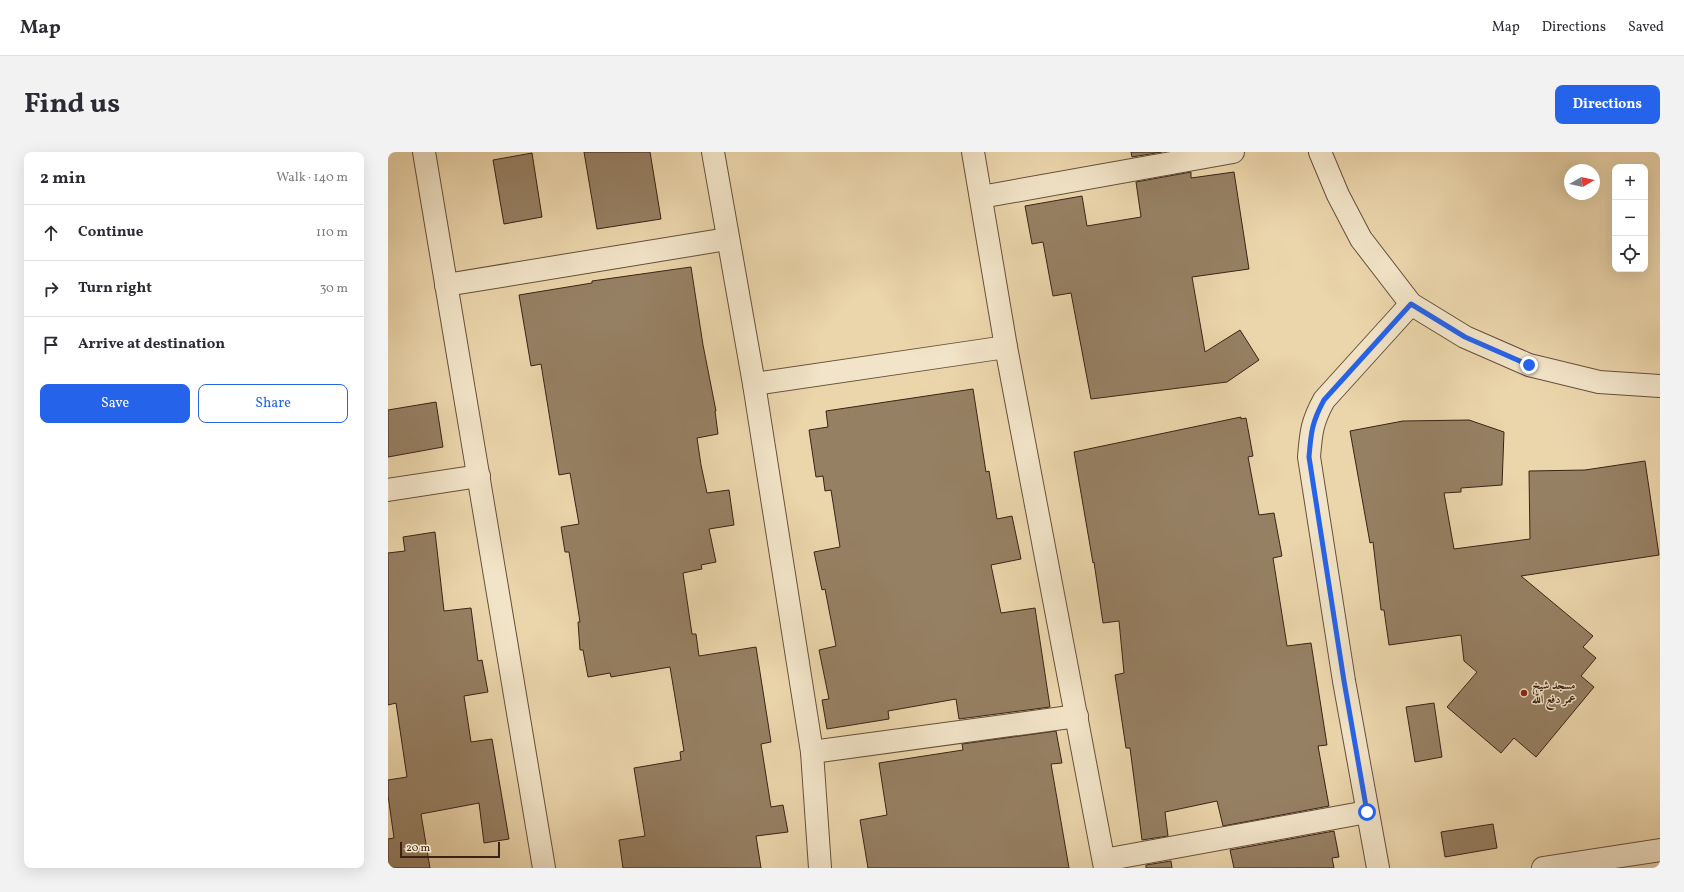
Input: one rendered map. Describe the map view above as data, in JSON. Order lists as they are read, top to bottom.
{
  "places": ["مسجد شيخ عمر دفع الله"],
  "scale_bar": "20 m",
  "north": "right",
  "page": {
    "header": "Map",
    "nav": ["Map", "Directions", "Saved"],
    "title": "Find us",
    "buttons": [
      "Directions",
      ["Save", "Share"]
    ],
    "heading": ["2 min", "Walk · 140 m"],
    "map_buttons": ["+", "−"],
    "list": [
      ["Continue", "110 m"],
      ["Turn right", "30 m"],
      "Arrive at destination"
    ],
    "scale": "20 m"
  }
}
